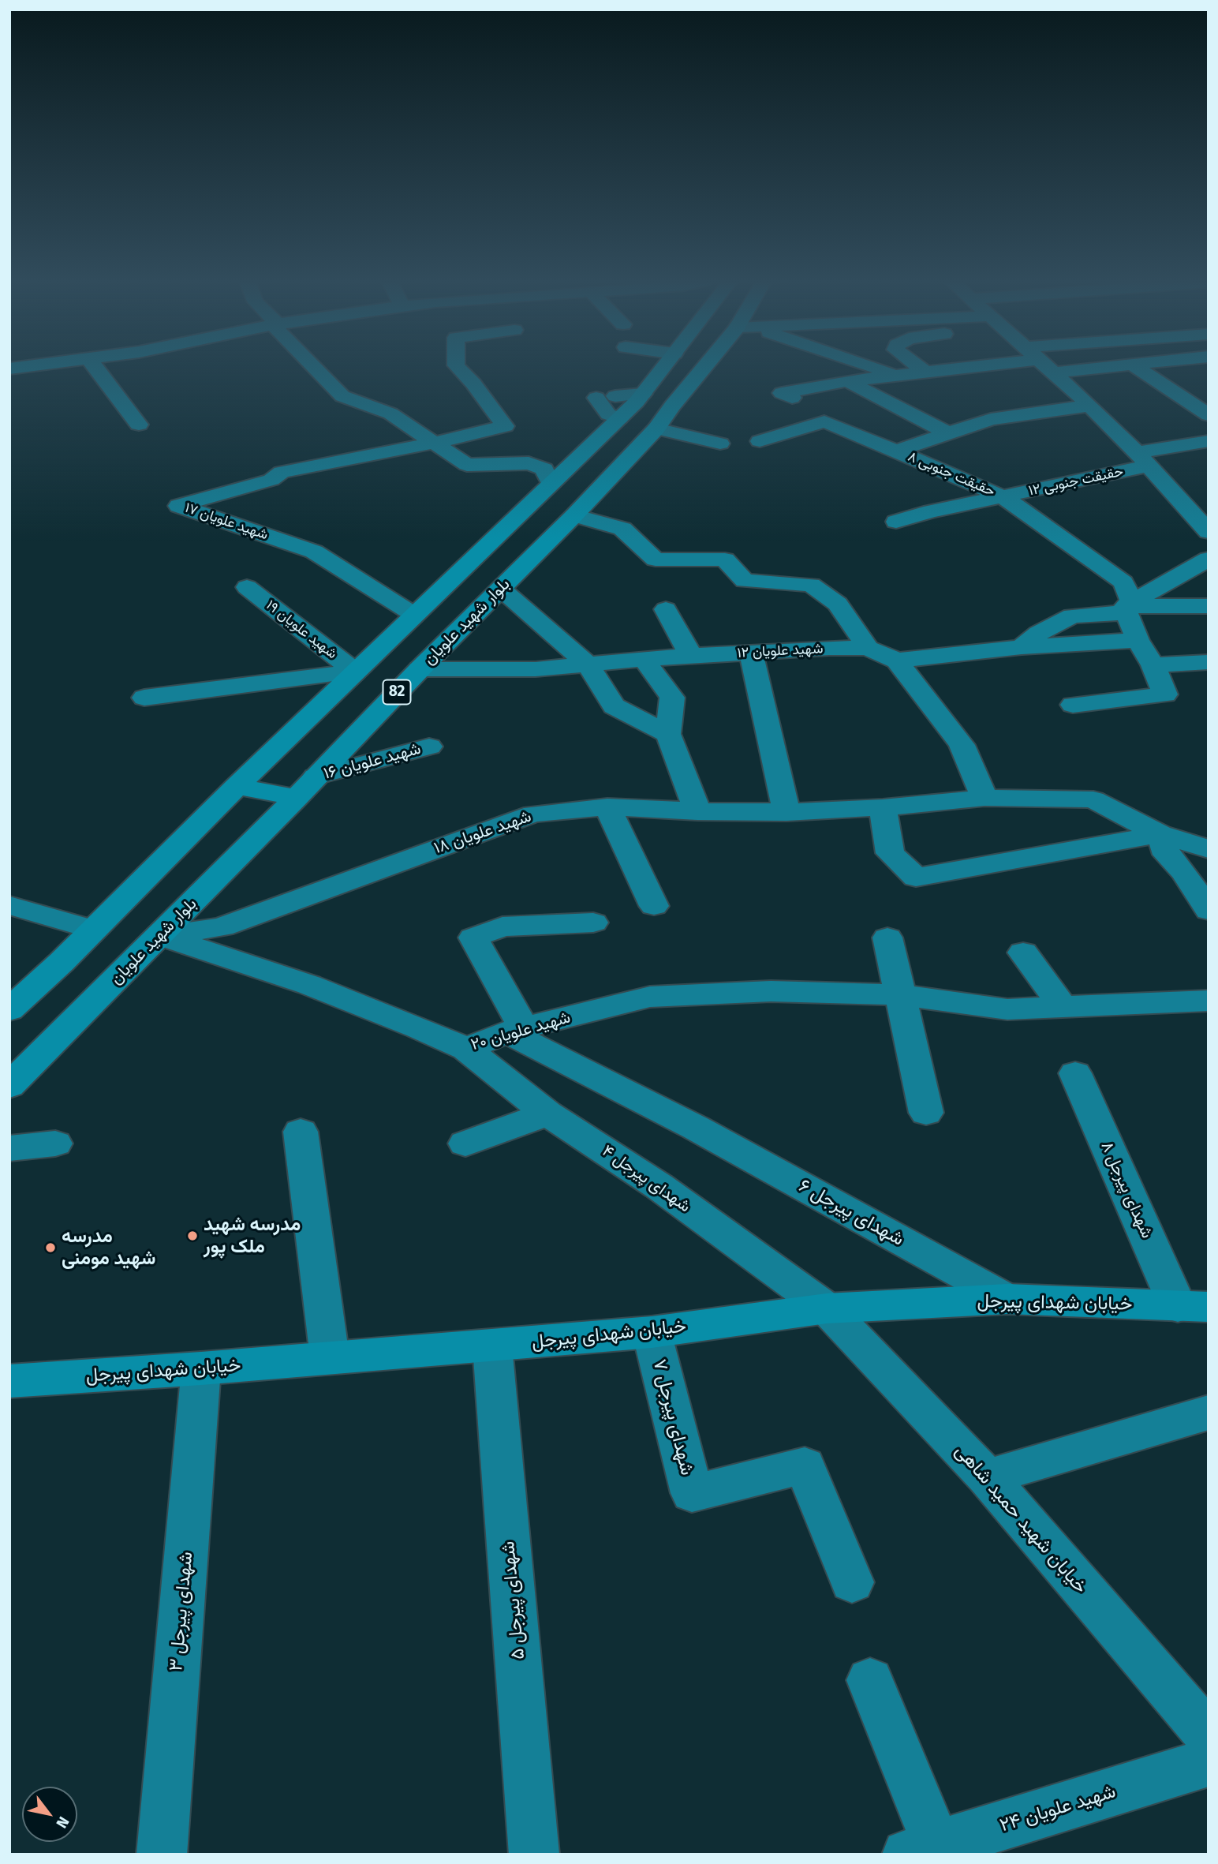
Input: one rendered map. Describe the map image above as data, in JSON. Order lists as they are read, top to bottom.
{
  "streets": {
    "main road": ["بلوار شهید علویان", "82", "خیابان شهدای پیرجل"],
    "street": [
      "حقیقت جنوبی ۸",
      "حقیقت جنوبی ۱۲",
      "شهید علویان ۱۷",
      "شهید علویان ۱۹",
      "شهید علویان ۱۲",
      "شهید علویان ۱۶",
      "شهید علویان ۱۸",
      "شهید علویان ۲۰",
      "شهدای پیرجل ۴",
      "شهدای پیرجل ۸",
      "شهدای پیرجل ۶",
      "شهدای پیرجل ۷",
      "خیابان شهید حمید شاهی",
      "شهدای پیرجل ۵",
      "شهدای پیرجل ۳",
      "شهید علویان ۲۴"
    ]
  },
  "crossings": [
    ["حقیقت جنوبی ۸", "حقیقت جنوبی ۱۲"],
    ["حقیقت جنوبی ۸", "شهید علویان ۱۲"],
    ["بلوار شهید علویان", "شهید علویان ۱۲"],
    ["بلوار شهید علویان", "شهید علویان ۱۶"],
    ["بلوار شهید علویان", "شهید علویان ۱۸"],
    ["بلوار شهید علویان", "شهید علویان ۲۰"],
    ["شهید علویان ۱۸", "شهید علویان ۲۰"],
    ["شهید علویان ۲۰", "شهدای پیرجل ۴"],
    ["شهید علویان ۲۰", "شهدای پیرجل ۶"],
    ["شهدای پیرجل ۴", "خیابان شهدای پیرجل"],
    ["شهدای پیرجل ۴", "خیابان شهید حمید شاهی"],
    ["شهدای پیرجل ۸", "خیابان شهدای پیرجل"],
    ["شهدای پیرجل ۶", "خیابان شهدای پیرجل"],
    ["خیابان شهدای پیرجل", "شهدای پیرجل ۷"],
    ["خیابان شهدای پیرجل", "خیابان شهید حمید شاهی"],
    ["خیابان شهدای پیرجل", "شهدای پیرجل ۵"],
    ["خیابان شهدای پیرجل", "شهدای پیرجل ۳"]
  ],
  "places": ["مدرسه شهید ملک پور", "مدرسه شهید مومنی"],
  "north": "bottom right"
}
